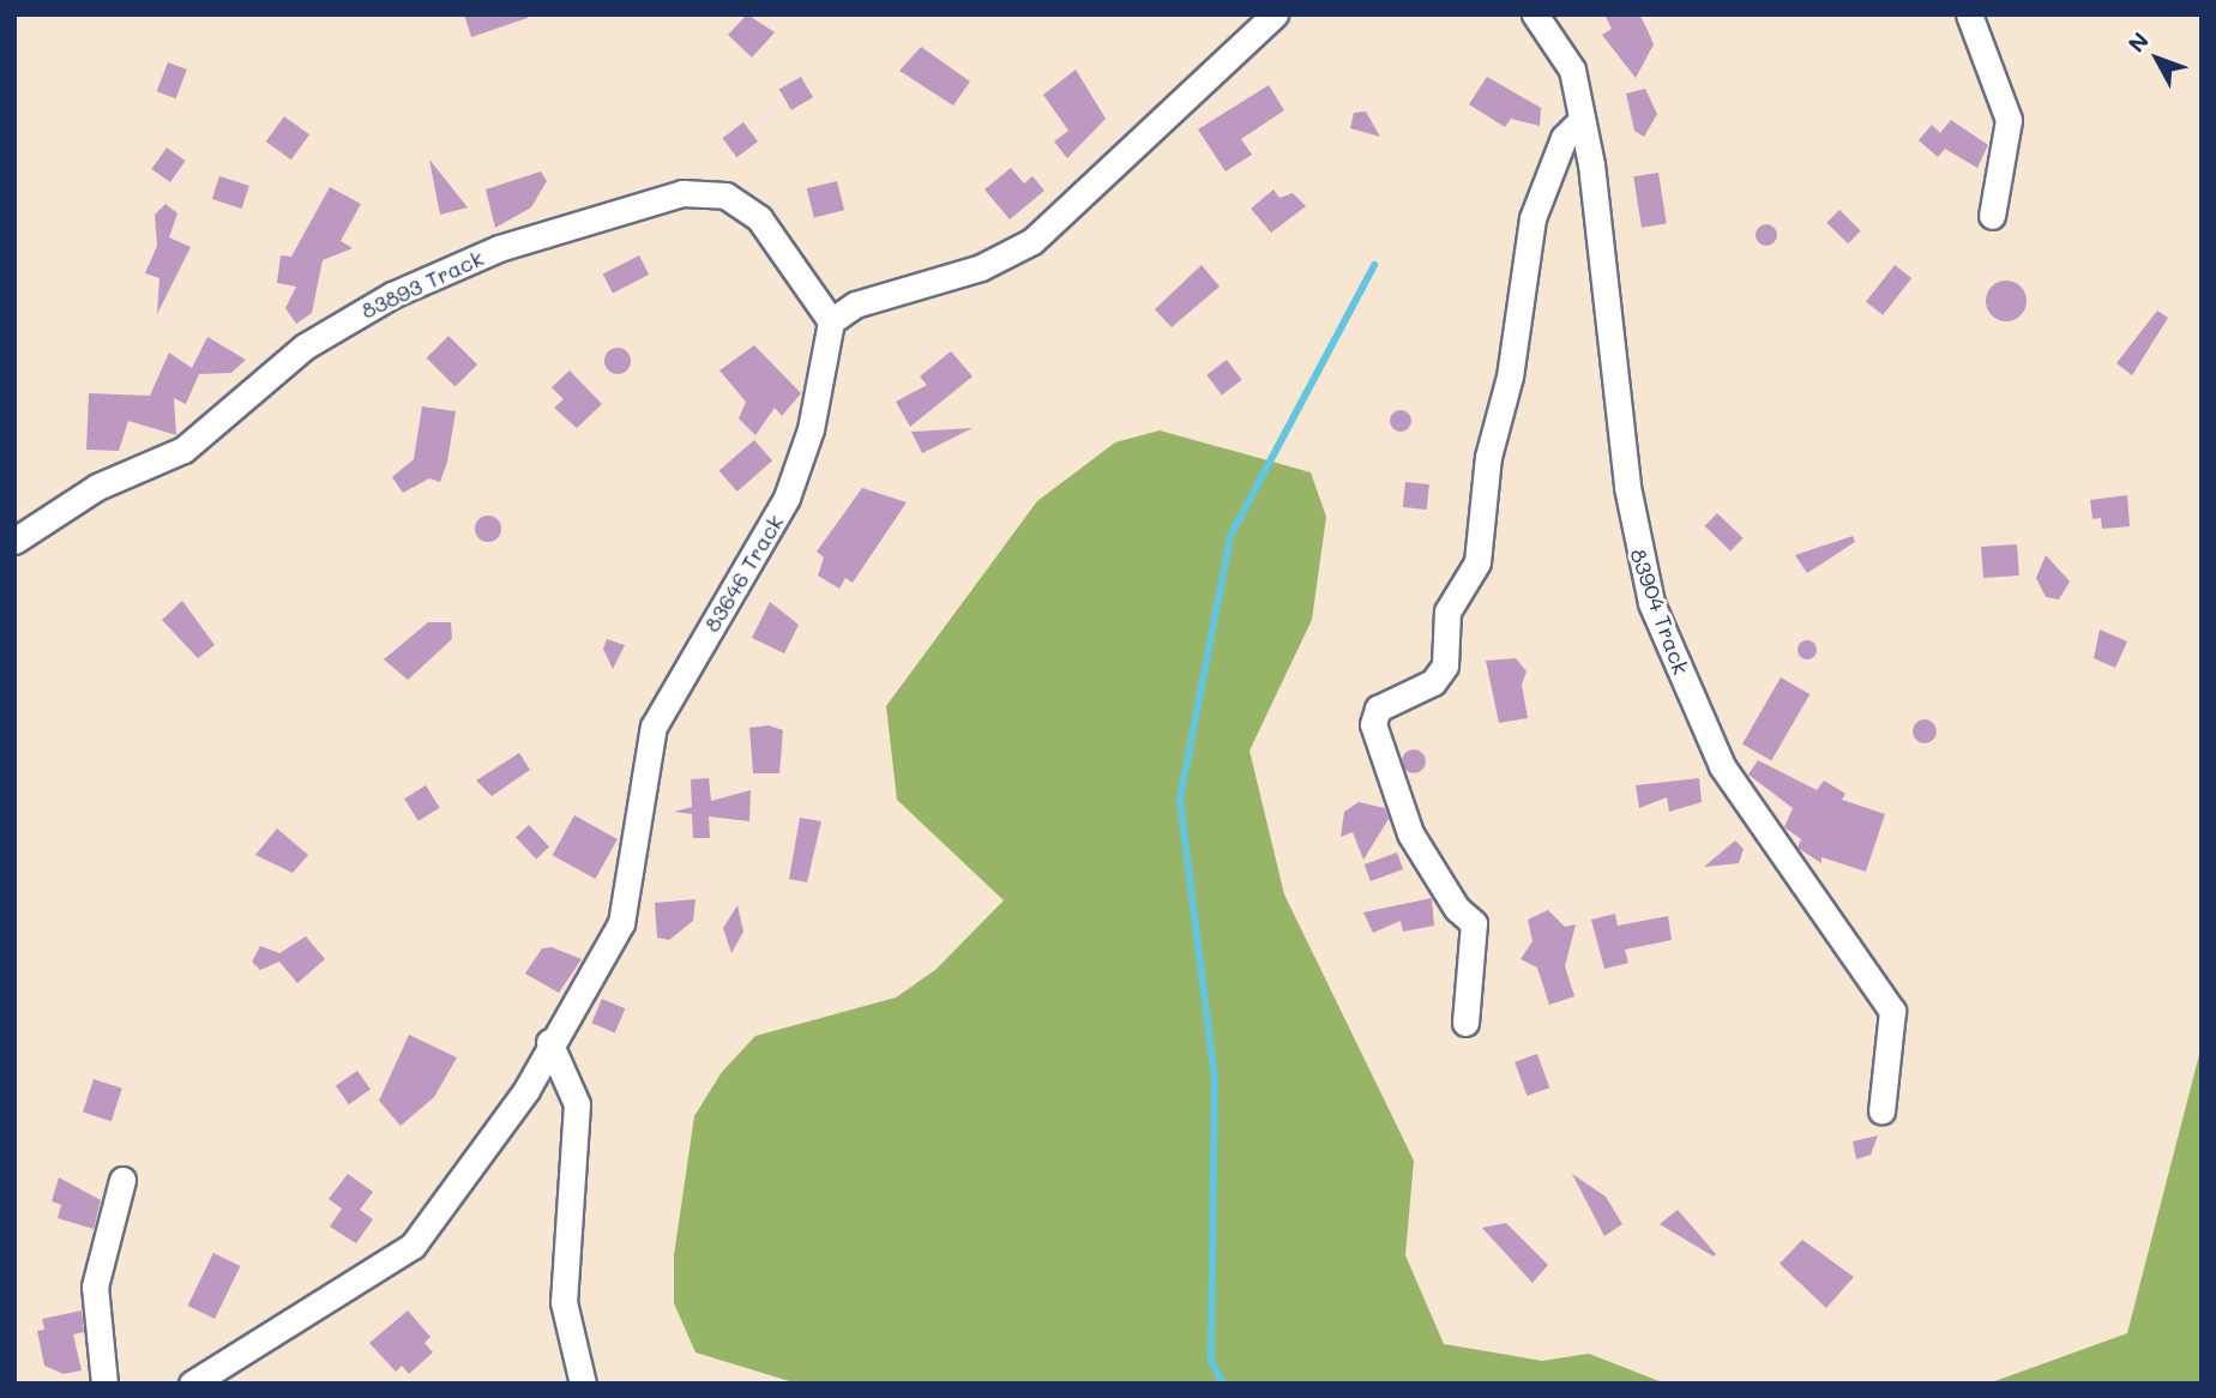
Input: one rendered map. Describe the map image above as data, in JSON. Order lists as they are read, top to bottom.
{
  "streets": {
    "street": ["83893 Track", "83646 Track", "83904 Track"]
  },
  "crossings": [
    ["83893 Track", "83646 Track"]
  ],
  "north": "top left"
}
